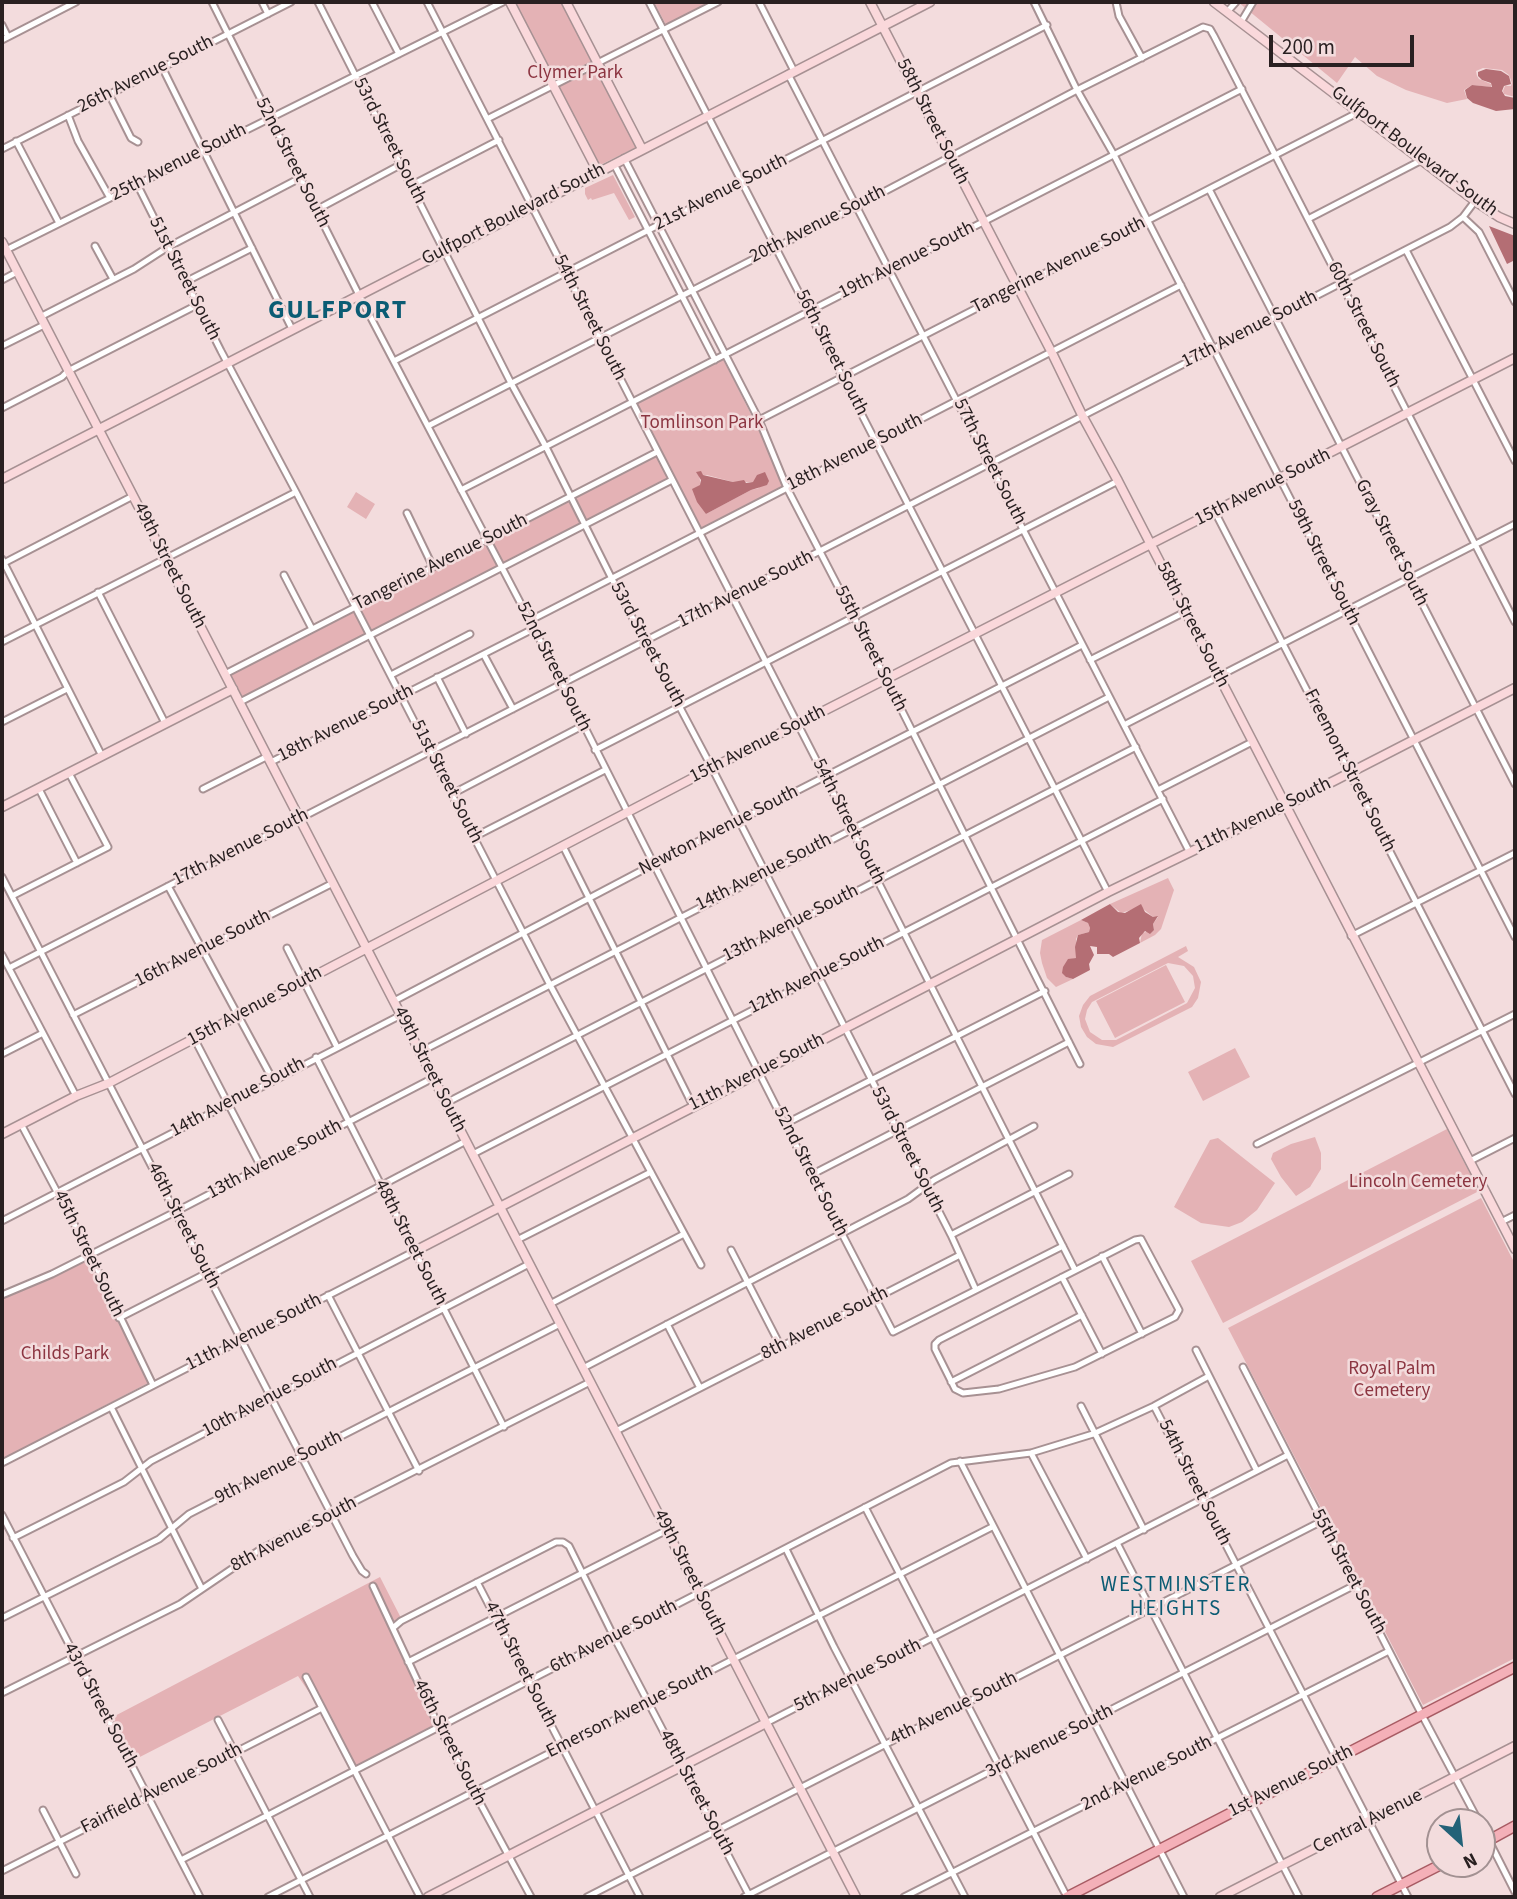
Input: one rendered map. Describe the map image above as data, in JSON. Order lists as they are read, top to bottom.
{
  "streets": {
    "main road": ["1st Avenue South"],
    "street": [
      "26th Avenue South",
      "58th Street South",
      "53rd Street South",
      "Gulfport Boulevard South",
      "25th Avenue South",
      "52nd Street South",
      "21st Avenue South",
      "20th Avenue South",
      "19th Avenue South",
      "Tangerine Avenue South",
      "51st Street South",
      "54th Street South",
      "60th Street South",
      "17th Avenue South",
      "56th Street South",
      "18th Avenue South",
      "57th Street South",
      "15th Avenue South",
      "Gray Street South",
      "59th Street South",
      "49th Street South",
      "55th Street South",
      "Freemont Street South",
      "11th Avenue South",
      "Newton Avenue South",
      "14th Avenue South",
      "13th Avenue South",
      "16th Avenue South",
      "12th Avenue South",
      "46th Street South",
      "48th Street South",
      "45th Street South",
      "8th Avenue South",
      "10th Avenue South",
      "9th Avenue South",
      "6th Avenue South",
      "47th Street South",
      "5th Avenue South",
      "43rd Street South",
      "4th Avenue South",
      "Emerson Avenue South",
      "3rd Avenue South",
      "2nd Avenue South",
      "Fairfield Avenue South",
      "Central Avenue"
    ]
  },
  "crossings": [
    ["26th Avenue South", "52nd Street South"],
    ["58th Street South", "Gulfport Boulevard South"],
    ["58th Street South", "21st Avenue South"],
    ["58th Street South", "20th Avenue South"],
    ["58th Street South", "19th Avenue South"],
    ["58th Street South", "Tangerine Avenue South"],
    ["58th Street South", "17th Avenue South"],
    ["58th Street South", "18th Avenue South"],
    ["58th Street South", "15th Avenue South"],
    ["58th Street South", "11th Avenue South"],
    ["53rd Street South", "Gulfport Boulevard South"],
    ["53rd Street South", "25th Avenue South"],
    ["53rd Street South", "52nd Street South"],
    ["53rd Street South", "21st Avenue South"],
    ["53rd Street South", "20th Avenue South"],
    ["53rd Street South", "19th Avenue South"],
    ["53rd Street South", "Tangerine Avenue South"],
    ["53rd Street South", "17th Avenue South"],
    ["53rd Street South", "18th Avenue South"],
    ["53rd Street South", "15th Avenue South"],
    ["53rd Street South", "11th Avenue South"],
    ["53rd Street South", "Newton Avenue South"],
    ["53rd Street South", "14th Avenue South"],
    ["53rd Street South", "13th Avenue South"],
    ["53rd Street South", "12th Avenue South"],
    ["53rd Street South", "8th Avenue South"],
    ["Gulfport Boulevard South", "52nd Street South"],
    ["Gulfport Boulevard South", "Tangerine Avenue South"],
    ["Gulfport Boulevard South", "51st Street South"],
    ["Gulfport Boulevard South", "54th Street South"],
    ["Gulfport Boulevard South", "17th Avenue South"],
    ["Gulfport Boulevard South", "56th Street South"],
    ["Gulfport Boulevard South", "57th Street South"],
    ["Gulfport Boulevard South", "49th Street South"],
    ["Gulfport Boulevard South", "55th Street South"],
    ["25th Avenue South", "52nd Street South"],
    ["25th Avenue South", "51st Street South"],
    ["25th Avenue South", "54th Street South"],
    ["25th Avenue South", "49th Street South"],
    ["52nd Street South", "21st Avenue South"],
    ["52nd Street South", "20th Avenue South"],
    ["52nd Street South", "19th Avenue South"],
    ["52nd Street South", "Tangerine Avenue South"],
    ["52nd Street South", "17th Avenue South"],
    ["52nd Street South", "18th Avenue South"],
    ["52nd Street South", "15th Avenue South"],
    ["52nd Street South", "11th Avenue South"],
    ["52nd Street South", "Newton Avenue South"],
    ["52nd Street South", "14th Avenue South"],
    ["52nd Street South", "13th Avenue South"],
    ["52nd Street South", "12th Avenue South"],
    ["52nd Street South", "8th Avenue South"],
    ["21st Avenue South", "54th Street South"],
    ["21st Avenue South", "56th Street South"],
    ["21st Avenue South", "57th Street South"],
    ["21st Avenue South", "59th Street South"],
    ["21st Avenue South", "55th Street South"],
    ["20th Avenue South", "54th Street South"],
    ["20th Avenue South", "60th Street South"],
    ["20th Avenue South", "56th Street South"],
    ["20th Avenue South", "57th Street South"],
    ["20th Avenue South", "59th Street South"],
    ["20th Avenue South", "55th Street South"],
    ["19th Avenue South", "54th Street South"],
    ["19th Avenue South", "60th Street South"],
    ["19th Avenue South", "56th Street South"],
    ["19th Avenue South", "57th Street South"],
    ["19th Avenue South", "59th Street South"],
    ["19th Avenue South", "55th Street South"],
    ["Tangerine Avenue South", "51st Street South"],
    ["Tangerine Avenue South", "54th Street South"],
    ["Tangerine Avenue South", "60th Street South"],
    ["Tangerine Avenue South", "56th Street South"],
    ["Tangerine Avenue South", "57th Street South"],
    ["Tangerine Avenue South", "Gray Street South"],
    ["Tangerine Avenue South", "59th Street South"],
    ["Tangerine Avenue South", "49th Street South"],
    ["Tangerine Avenue South", "55th Street South"],
    ["51st Street South", "17th Avenue South"],
    ["51st Street South", "18th Avenue South"],
    ["51st Street South", "15th Avenue South"],
    ["51st Street South", "11th Avenue South"],
    ["51st Street South", "Newton Avenue South"],
    ["51st Street South", "14th Avenue South"],
    ["51st Street South", "13th Avenue South"],
    ["51st Street South", "12th Avenue South"],
    ["54th Street South", "17th Avenue South"],
    ["54th Street South", "18th Avenue South"],
    ["54th Street South", "15th Avenue South"],
    ["54th Street South", "11th Avenue South"],
    ["54th Street South", "Newton Avenue South"],
    ["54th Street South", "14th Avenue South"],
    ["54th Street South", "13th Avenue South"],
    ["54th Street South", "12th Avenue South"],
    ["54th Street South", "6th Avenue South"],
    ["54th Street South", "5th Avenue South"],
    ["54th Street South", "4th Avenue South"],
    ["54th Street South", "3rd Avenue South"],
    ["54th Street South", "2nd Avenue South"],
    ["54th Street South", "1st Avenue South"],
    ["54th Street South", "Central Avenue"],
    ["60th Street South", "17th Avenue South"],
    ["60th Street South", "15th Avenue South"],
    ["17th Avenue South", "56th Street South"],
    ["17th Avenue South", "57th Street South"],
    ["17th Avenue South", "Gray Street South"],
    ["17th Avenue South", "59th Street South"],
    ["17th Avenue South", "49th Street South"],
    ["17th Avenue South", "55th Street South"],
    ["17th Avenue South", "46th Street South"],
    ["56th Street South", "18th Avenue South"],
    ["56th Street South", "15th Avenue South"],
    ["56th Street South", "11th Avenue South"],
    ["56th Street South", "Newton Avenue South"],
    ["56th Street South", "14th Avenue South"],
    ["56th Street South", "13th Avenue South"],
    ["56th Street South", "12th Avenue South"],
    ["18th Avenue South", "57th Street South"],
    ["18th Avenue South", "59th Street South"],
    ["18th Avenue South", "49th Street South"],
    ["18th Avenue South", "55th Street South"],
    ["57th Street South", "15th Avenue South"],
    ["57th Street South", "11th Avenue South"],
    ["57th Street South", "Newton Avenue South"],
    ["57th Street South", "14th Avenue South"],
    ["57th Street South", "13th Avenue South"],
    ["57th Street South", "12th Avenue South"],
    ["15th Avenue South", "Gray Street South"],
    ["15th Avenue South", "59th Street South"],
    ["15th Avenue South", "49th Street South"],
    ["15th Avenue South", "55th Street South"],
    ["15th Avenue South", "Freemont Street South"],
    ["15th Avenue South", "46th Street South"],
    ["15th Avenue South", "45th Street South"],
    ["Gray Street South", "11th Avenue South"],
    ["59th Street South", "11th Avenue South"],
    ["49th Street South", "11th Avenue South"],
    ["49th Street South", "Newton Avenue South"],
    ["49th Street South", "14th Avenue South"],
    ["49th Street South", "13th Avenue South"],
    ["49th Street South", "16th Avenue South"],
    ["49th Street South", "12th Avenue South"],
    ["49th Street South", "8th Avenue South"],
    ["49th Street South", "10th Avenue South"],
    ["49th Street South", "9th Avenue South"],
    ["49th Street South", "6th Avenue South"],
    ["49th Street South", "5th Avenue South"],
    ["49th Street South", "4th Avenue South"],
    ["49th Street South", "Emerson Avenue South"],
    ["49th Street South", "3rd Avenue South"],
    ["55th Street South", "11th Avenue South"],
    ["55th Street South", "Newton Avenue South"],
    ["55th Street South", "14th Avenue South"],
    ["55th Street South", "13th Avenue South"],
    ["55th Street South", "12th Avenue South"],
    ["55th Street South", "5th Avenue South"],
    ["55th Street South", "4th Avenue South"],
    ["55th Street South", "3rd Avenue South"],
    ["55th Street South", "2nd Avenue South"],
    ["55th Street South", "1st Avenue South"],
    ["55th Street South", "Central Avenue"],
    ["Freemont Street South", "11th Avenue South"],
    ["11th Avenue South", "46th Street South"],
    ["11th Avenue South", "48th Street South"],
    ["11th Avenue South", "45th Street South"],
    ["14th Avenue South", "46th Street South"],
    ["14th Avenue South", "48th Street South"],
    ["14th Avenue South", "45th Street South"],
    ["13th Avenue South", "46th Street South"],
    ["13th Avenue South", "48th Street South"],
    ["13th Avenue South", "45th Street South"],
    ["16th Avenue South", "46th Street South"],
    ["46th Street South", "8th Avenue South"],
    ["46th Street South", "10th Avenue South"],
    ["46th Street South", "9th Avenue South"],
    ["46th Street South", "6th Avenue South"],
    ["46th Street South", "5th Avenue South"],
    ["46th Street South", "Emerson Avenue South"],
    ["48th Street South", "8th Avenue South"],
    ["48th Street South", "10th Avenue South"],
    ["48th Street South", "9th Avenue South"],
    ["48th Street South", "6th Avenue South"],
    ["48th Street South", "47th Street South"],
    ["48th Street South", "5th Avenue South"],
    ["48th Street South", "4th Avenue South"],
    ["48th Street South", "Emerson Avenue South"],
    ["48th Street South", "3rd Avenue South"],
    ["8th Avenue South", "43rd Street South"],
    ["10th Avenue South", "43rd Street South"],
    ["9th Avenue South", "43rd Street South"],
    ["6th Avenue South", "47th Street South"],
    ["6th Avenue South", "43rd Street South"],
    ["47th Street South", "5th Avenue South"],
    ["47th Street South", "4th Avenue South"],
    ["47th Street South", "Emerson Avenue South"],
    ["43rd Street South", "Fairfield Avenue South"]
  ],
  "districts": ["GULFPORT", "WESTMINSTER HEIGHTS"],
  "parks": [
    "Clymer Park",
    "Tomlinson Park",
    "Lincoln Cemetery",
    "Childs Park",
    "Royal Palm Cemetery"
  ],
  "scale_bar": "200 m",
  "north": "bottom right"
}
